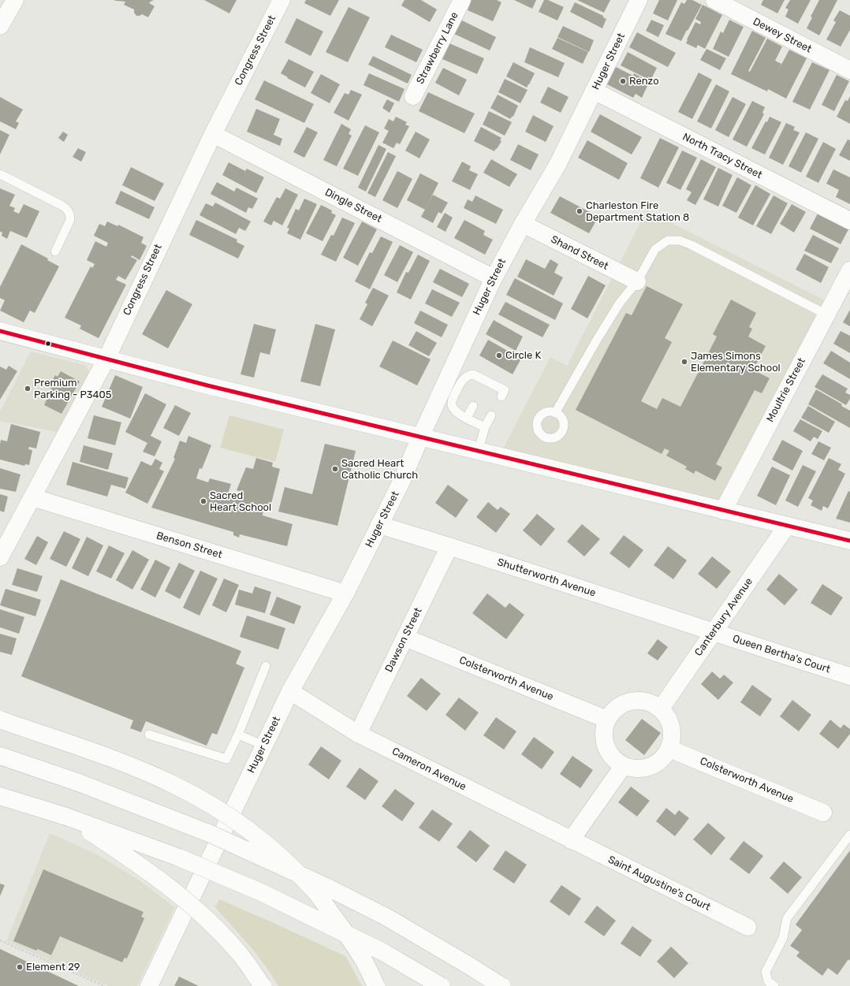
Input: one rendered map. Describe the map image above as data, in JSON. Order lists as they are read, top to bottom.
{
  "streets": {
    "main road": [
      "Dewey Street",
      "Strawberry Lane",
      "Congress Street",
      "Huger Street",
      "North Tracy Street",
      "Dingle Street",
      "Shand Street",
      "Moultrie Street",
      "Benson Street",
      "Shutterworth Avenue",
      "Canterbury Avenue",
      "Dawson Street",
      "Queen Bertha's Court",
      "Colsterworth Avenue",
      "Cameron Avenue",
      "Saint Augustine's Court"
    ]
  },
  "crossings": [
    ["Congress Street", "Dingle Street"],
    ["Congress Street", "Benson Street"],
    ["Huger Street", "North Tracy Street"],
    ["Huger Street", "Dingle Street"],
    ["Huger Street", "Shand Street"],
    ["Huger Street", "Benson Street"],
    ["Huger Street", "Shutterworth Avenue"],
    ["Huger Street", "Cameron Avenue"],
    ["Shutterworth Avenue", "Canterbury Avenue"],
    ["Shutterworth Avenue", "Dawson Street"],
    ["Shutterworth Avenue", "Queen Bertha's Court"],
    ["Canterbury Avenue", "Queen Bertha's Court"],
    ["Canterbury Avenue", "Colsterworth Avenue"],
    ["Dawson Street", "Colsterworth Avenue"],
    ["Dawson Street", "Cameron Avenue"],
    ["Cameron Avenue", "Saint Augustine's Court"]
  ],
  "places": [
    "Renzo",
    "Charleston Fire Department Station 8",
    "Circle K",
    "James Simons Elementary School",
    "Premium Parking - P3405",
    "Sacred Heart Catholic Church",
    "Sacred Heart School",
    "Element 29"
  ]
}
